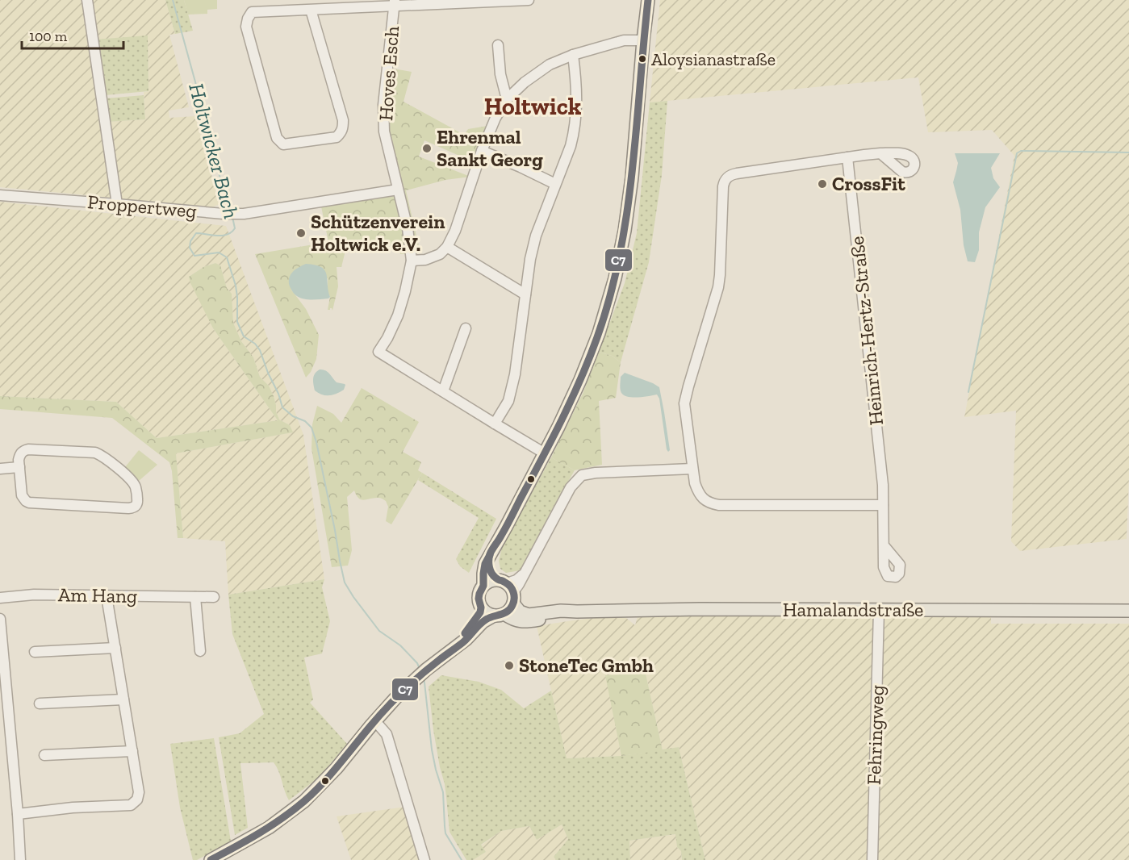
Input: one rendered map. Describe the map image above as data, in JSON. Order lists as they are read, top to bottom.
{
  "streets": {
    "main road": ["Hamalandstraße"],
    "street": [
      "Hoves Esch",
      "Proppertweg",
      "Heinrich-Hertz-Straße",
      "Am Hang",
      "Fehringweg"
    ]
  },
  "crossings": [
    ["Hoves Esch", "Proppertweg"],
    ["Hamalandstraße", "Fehringweg"]
  ],
  "districts": ["Holtwick"],
  "water": ["Holtwicker Bach"],
  "places": [
    "Aloysianastraße",
    "Ehrenmal Sankt Georg",
    "CrossFit",
    "Schützenverein Holtwick e.V.",
    "StoneTec Gmbh"
  ],
  "lines": ["transit line C7"],
  "scale_bar": "100 m"
}
